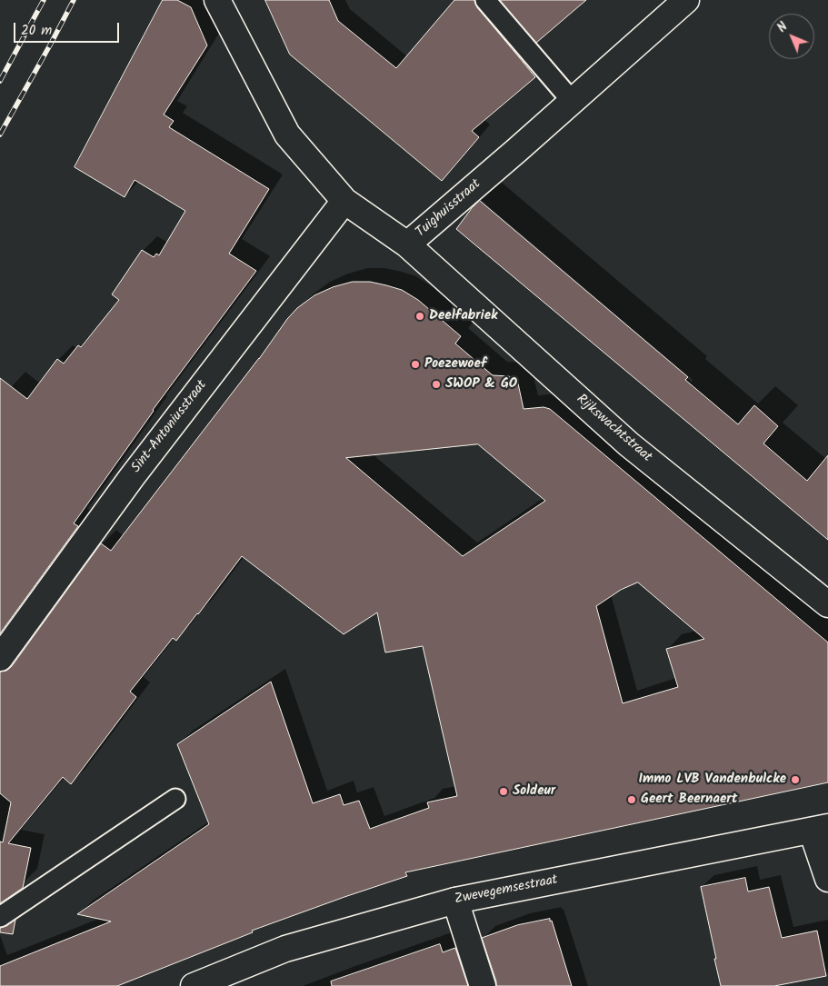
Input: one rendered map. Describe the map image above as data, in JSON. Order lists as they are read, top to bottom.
{
  "streets": {
    "street": [
      "Tuighuisstraat",
      "Sint-Antoniusstraat",
      "Rijkswachtstraat",
      "Zwevegemsestraat"
    ]
  },
  "crossings": [
    ["Tuighuisstraat", "Sint-Antoniusstraat"],
    ["Tuighuisstraat", "Rijkswachtstraat"]
  ],
  "places": [
    "Deelfabriek",
    "Poezewoef",
    "SWOP & GO",
    "Immo LVB Vandenbulcke",
    "Soldeur",
    "Geert Beernaert"
  ],
  "scale_bar": "20 m",
  "north": "top left"
}
